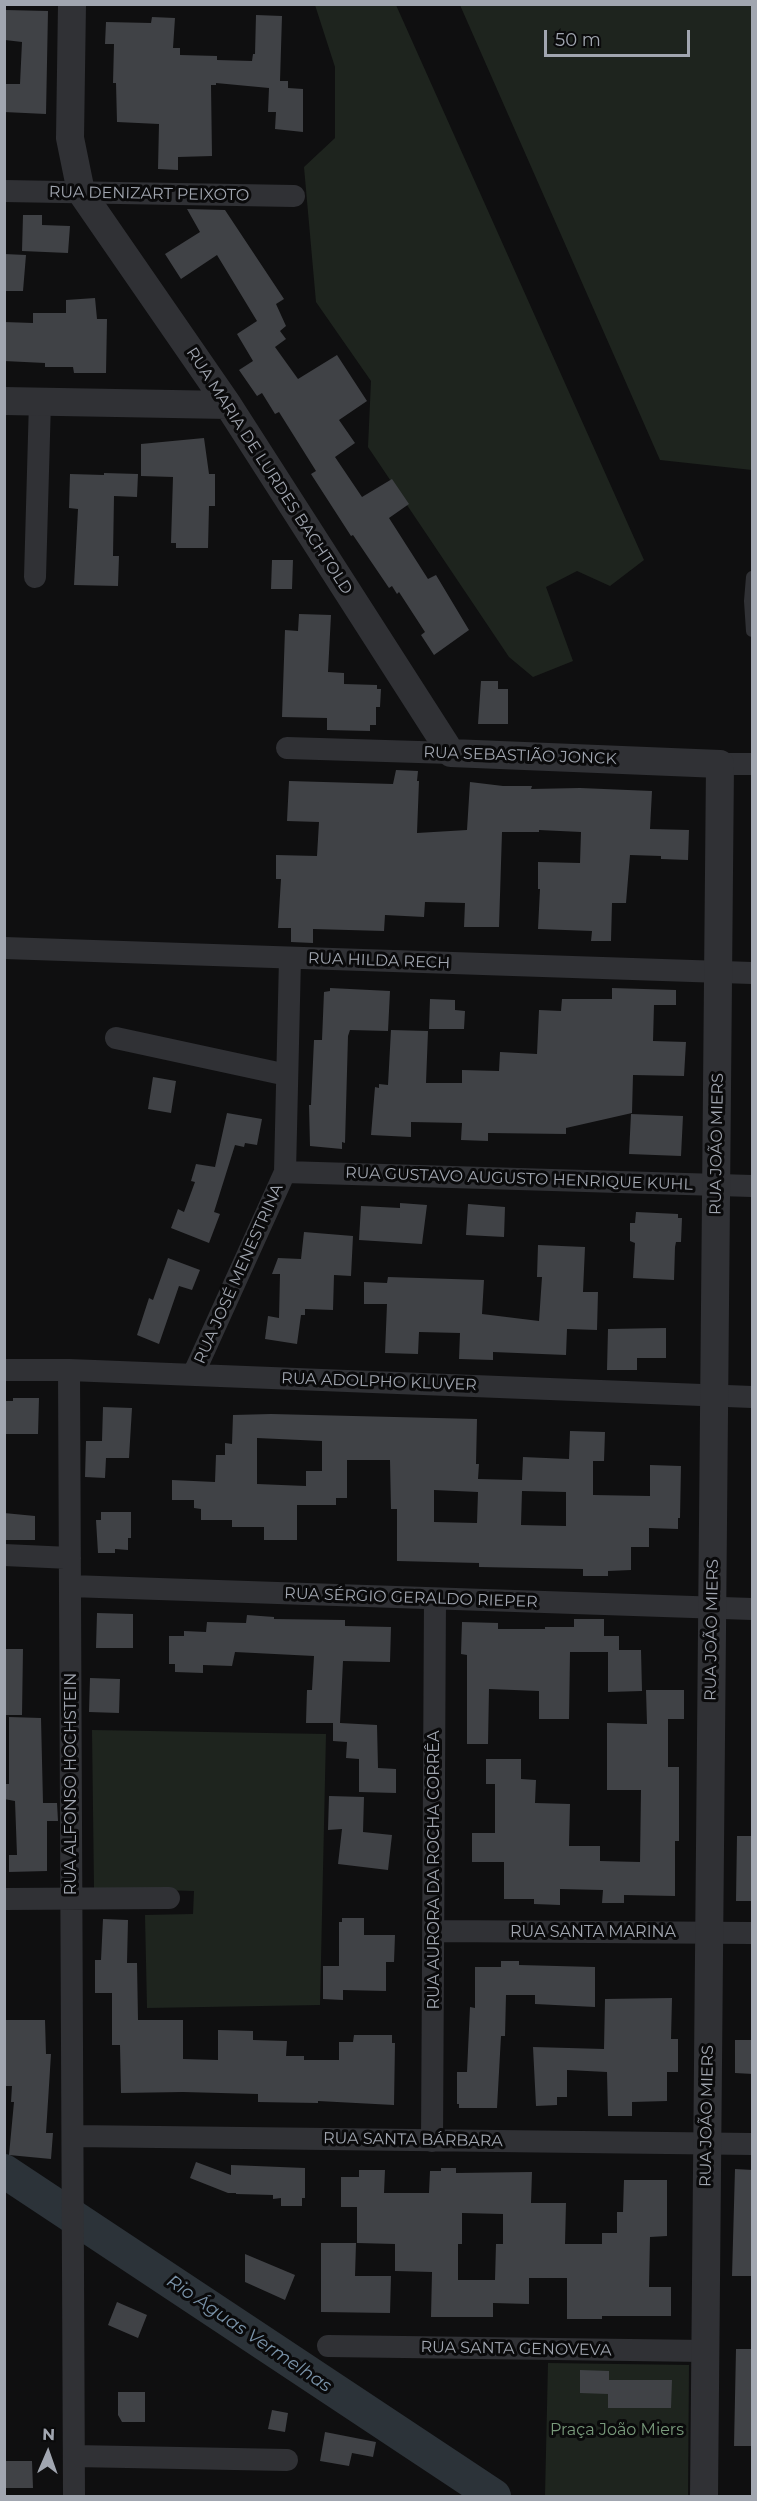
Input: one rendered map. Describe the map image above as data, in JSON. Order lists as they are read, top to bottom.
{
  "streets": {
    "street": [
      "RUA DENIZART PEIXOTO",
      "RUA MARIA DE LURDES BACHTOLD",
      "RUA SEBASTIÃO JONCK",
      "RUA HILDA RECH",
      "RUA JOÃO MIERS",
      "RUA GUSTAVO AUGUSTO HENRIQUE KUHL",
      "RUA JOSÉ MENESTRINA",
      "RUA ADOLPHO KLUVER",
      "RUA SÉRGIO GERALDO RIEPER",
      "RUA ALFONSO HOCHSTEIN",
      "RUA AURORA DA ROCHA CORRÊA",
      "RUA SANTA MARINA",
      "RUA SANTA BÁRBARA",
      "RUA SANTA GENOVEVA"
    ]
  },
  "crossings": [
    ["RUA DENIZART PEIXOTO", "RUA MARIA DE LURDES BACHTOLD"],
    ["RUA MARIA DE LURDES BACHTOLD", "RUA SEBASTIÃO JONCK"],
    ["RUA SEBASTIÃO JONCK", "RUA JOÃO MIERS"],
    ["RUA HILDA RECH", "RUA JOÃO MIERS"],
    ["RUA HILDA RECH", "RUA JOSÉ MENESTRINA"],
    ["RUA JOÃO MIERS", "RUA GUSTAVO AUGUSTO HENRIQUE KUHL"],
    ["RUA JOÃO MIERS", "RUA ADOLPHO KLUVER"],
    ["RUA JOÃO MIERS", "RUA SÉRGIO GERALDO RIEPER"],
    ["RUA JOÃO MIERS", "RUA SANTA MARINA"],
    ["RUA JOÃO MIERS", "RUA SANTA BÁRBARA"],
    ["RUA JOÃO MIERS", "RUA SANTA GENOVEVA"],
    ["RUA GUSTAVO AUGUSTO HENRIQUE KUHL", "RUA JOSÉ MENESTRINA"],
    ["RUA JOSÉ MENESTRINA", "RUA ADOLPHO KLUVER"],
    ["RUA ADOLPHO KLUVER", "RUA ALFONSO HOCHSTEIN"],
    ["RUA SÉRGIO GERALDO RIEPER", "RUA ALFONSO HOCHSTEIN"],
    ["RUA SÉRGIO GERALDO RIEPER", "RUA AURORA DA ROCHA CORRÊA"],
    ["RUA ALFONSO HOCHSTEIN", "RUA SANTA BÁRBARA"],
    ["RUA AURORA DA ROCHA CORRÊA", "RUA SANTA MARINA"],
    ["RUA AURORA DA ROCHA CORRÊA", "RUA SANTA BÁRBARA"]
  ],
  "water": ["Rio Águas Vermelhas"],
  "parks": ["Praça João Miers"],
  "scale_bar": "50 m",
  "north": "top"
}
